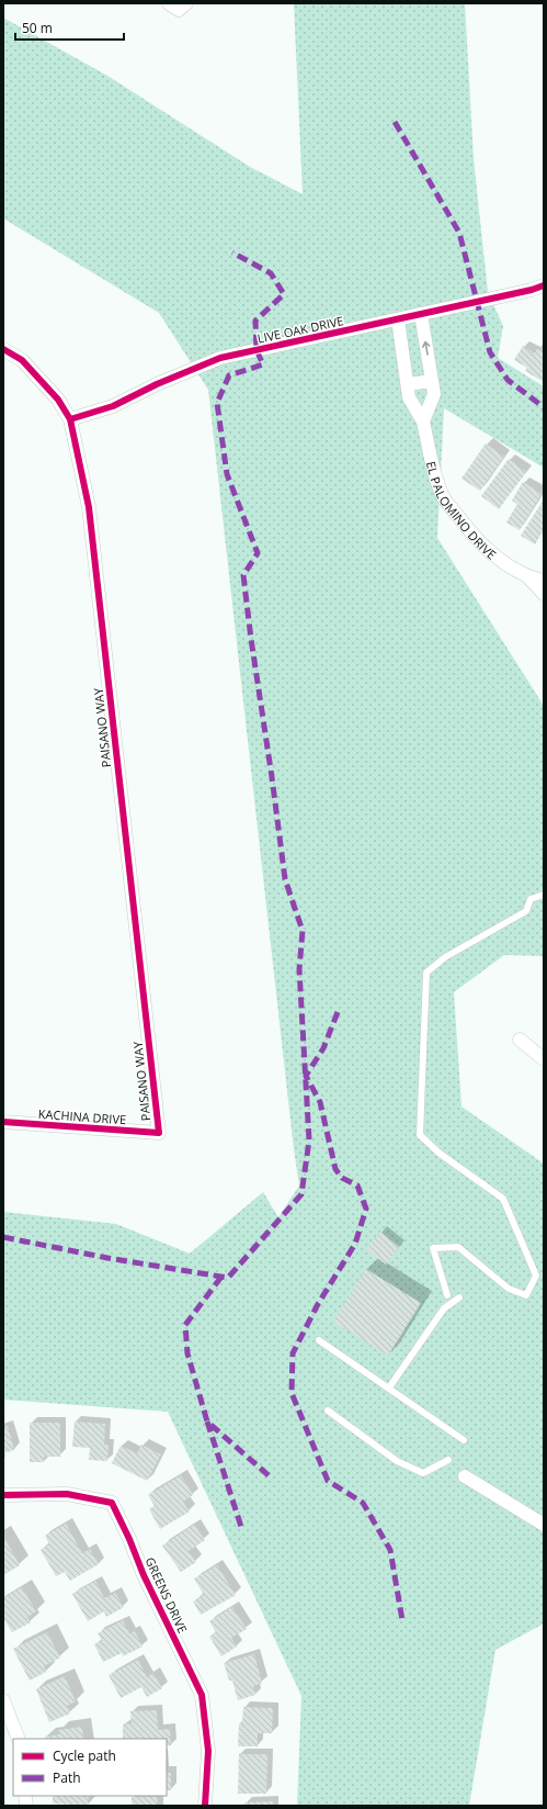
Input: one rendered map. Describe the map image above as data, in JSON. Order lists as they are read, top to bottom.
{
  "streets": {
    "street": [
      "LIVE OAK DRIVE",
      "EL PALOMINO DRIVE",
      "PAISANO WAY",
      "KACHINA DRIVE",
      "GREENS DRIVE"
    ]
  },
  "crossings": [
    ["LIVE OAK DRIVE", "EL PALOMINO DRIVE"],
    ["LIVE OAK DRIVE", "PAISANO WAY"],
    ["PAISANO WAY", "KACHINA DRIVE"]
  ],
  "legend": ["Cycle path", "Path"],
  "scale_bar": "50 m"
}
